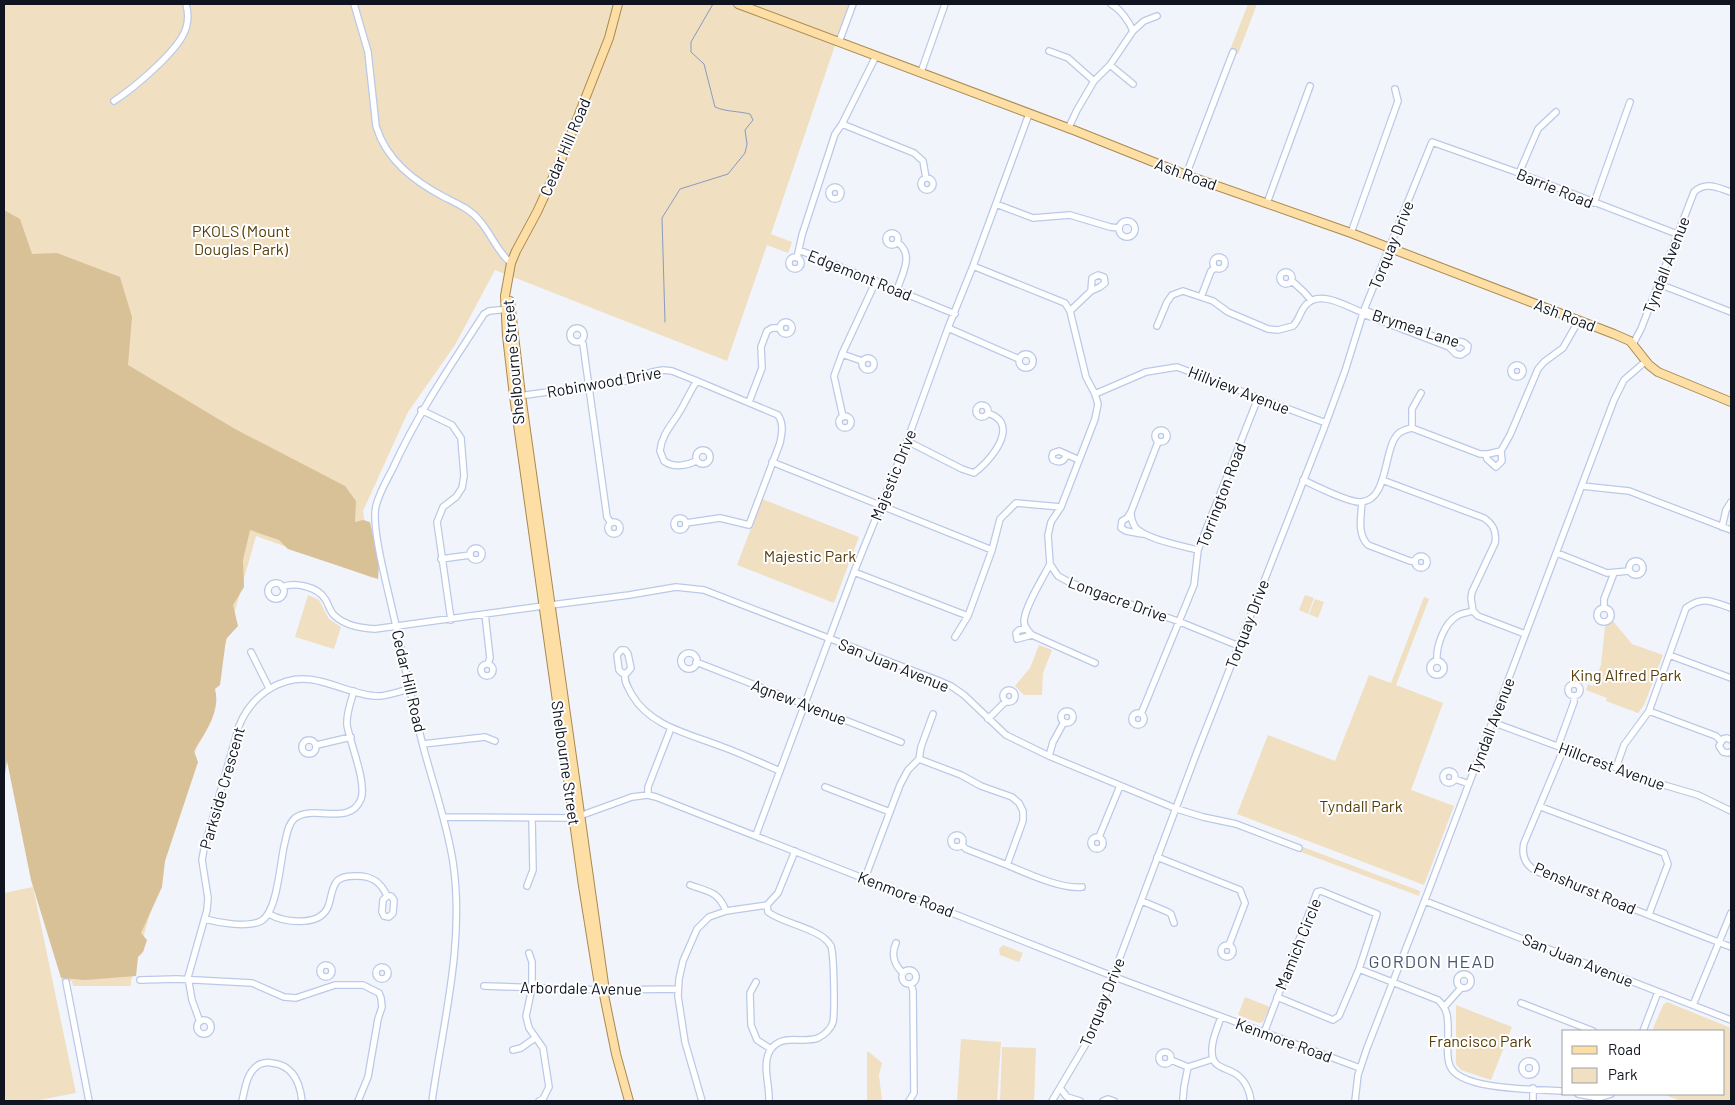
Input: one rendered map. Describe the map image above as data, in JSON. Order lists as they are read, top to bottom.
{
  "streets": {
    "main road": ["Cedar Hill Road", "Ash Road", "Shelbourne Street"],
    "street": [
      "Barrie Road",
      "Torquay Drive",
      "Tyndall Avenue",
      "Edgemont Road",
      "Brymea Lane",
      "Robinwood Drive",
      "Hillview Avenue",
      "Majestic Drive",
      "Torrington Road",
      "Longacre Drive",
      "San Juan Avenue",
      "Agnew Avenue",
      "Hillcrest Avenue",
      "Parkside Crescent",
      "Penshurst Road",
      "Kenmore Road",
      "Mamich Circle",
      "Arbordale Avenue"
    ]
  },
  "crossings": [
    ["Cedar Hill Road", "Shelbourne Street"],
    ["Cedar Hill Road", "San Juan Avenue"],
    ["Cedar Hill Road", "Parkside Crescent"],
    ["Cedar Hill Road", "Kenmore Road"],
    ["Ash Road", "Torquay Drive"],
    ["Ash Road", "Tyndall Avenue"],
    ["Ash Road", "Edgemont Road"],
    ["Ash Road", "Majestic Drive"],
    ["Barrie Road", "Torquay Drive"],
    ["Barrie Road", "Tyndall Avenue"],
    ["Torquay Drive", "Brymea Lane"],
    ["Torquay Drive", "Hillview Avenue"],
    ["Torquay Drive", "Longacre Drive"],
    ["Torquay Drive", "San Juan Avenue"],
    ["Torquay Drive", "Kenmore Road"],
    ["Tyndall Avenue", "San Juan Avenue"],
    ["Tyndall Avenue", "Hillcrest Avenue"],
    ["Tyndall Avenue", "Kenmore Road"],
    ["Edgemont Road", "Majestic Drive"],
    ["Shelbourne Street", "Robinwood Drive"],
    ["Shelbourne Street", "San Juan Avenue"],
    ["Shelbourne Street", "Kenmore Road"],
    ["Shelbourne Street", "Arbordale Avenue"],
    ["Hillview Avenue", "Torrington Road"],
    ["Hillview Avenue", "Longacre Drive"],
    ["Majestic Drive", "San Juan Avenue"],
    ["Majestic Drive", "Agnew Avenue"],
    ["Majestic Drive", "Kenmore Road"],
    ["Torrington Road", "Longacre Drive"],
    ["Hillcrest Avenue", "Penshurst Road"],
    ["Kenmore Road", "Mamich Circle"]
  ],
  "districts": ["GORDON HEAD"],
  "parks": [
    "PKOLS (Mount Douglas Park)",
    "Majestic Park",
    "King Alfred Park",
    "Tyndall Park",
    "Francisco Park"
  ],
  "legend": ["Road", "Park"]
}
